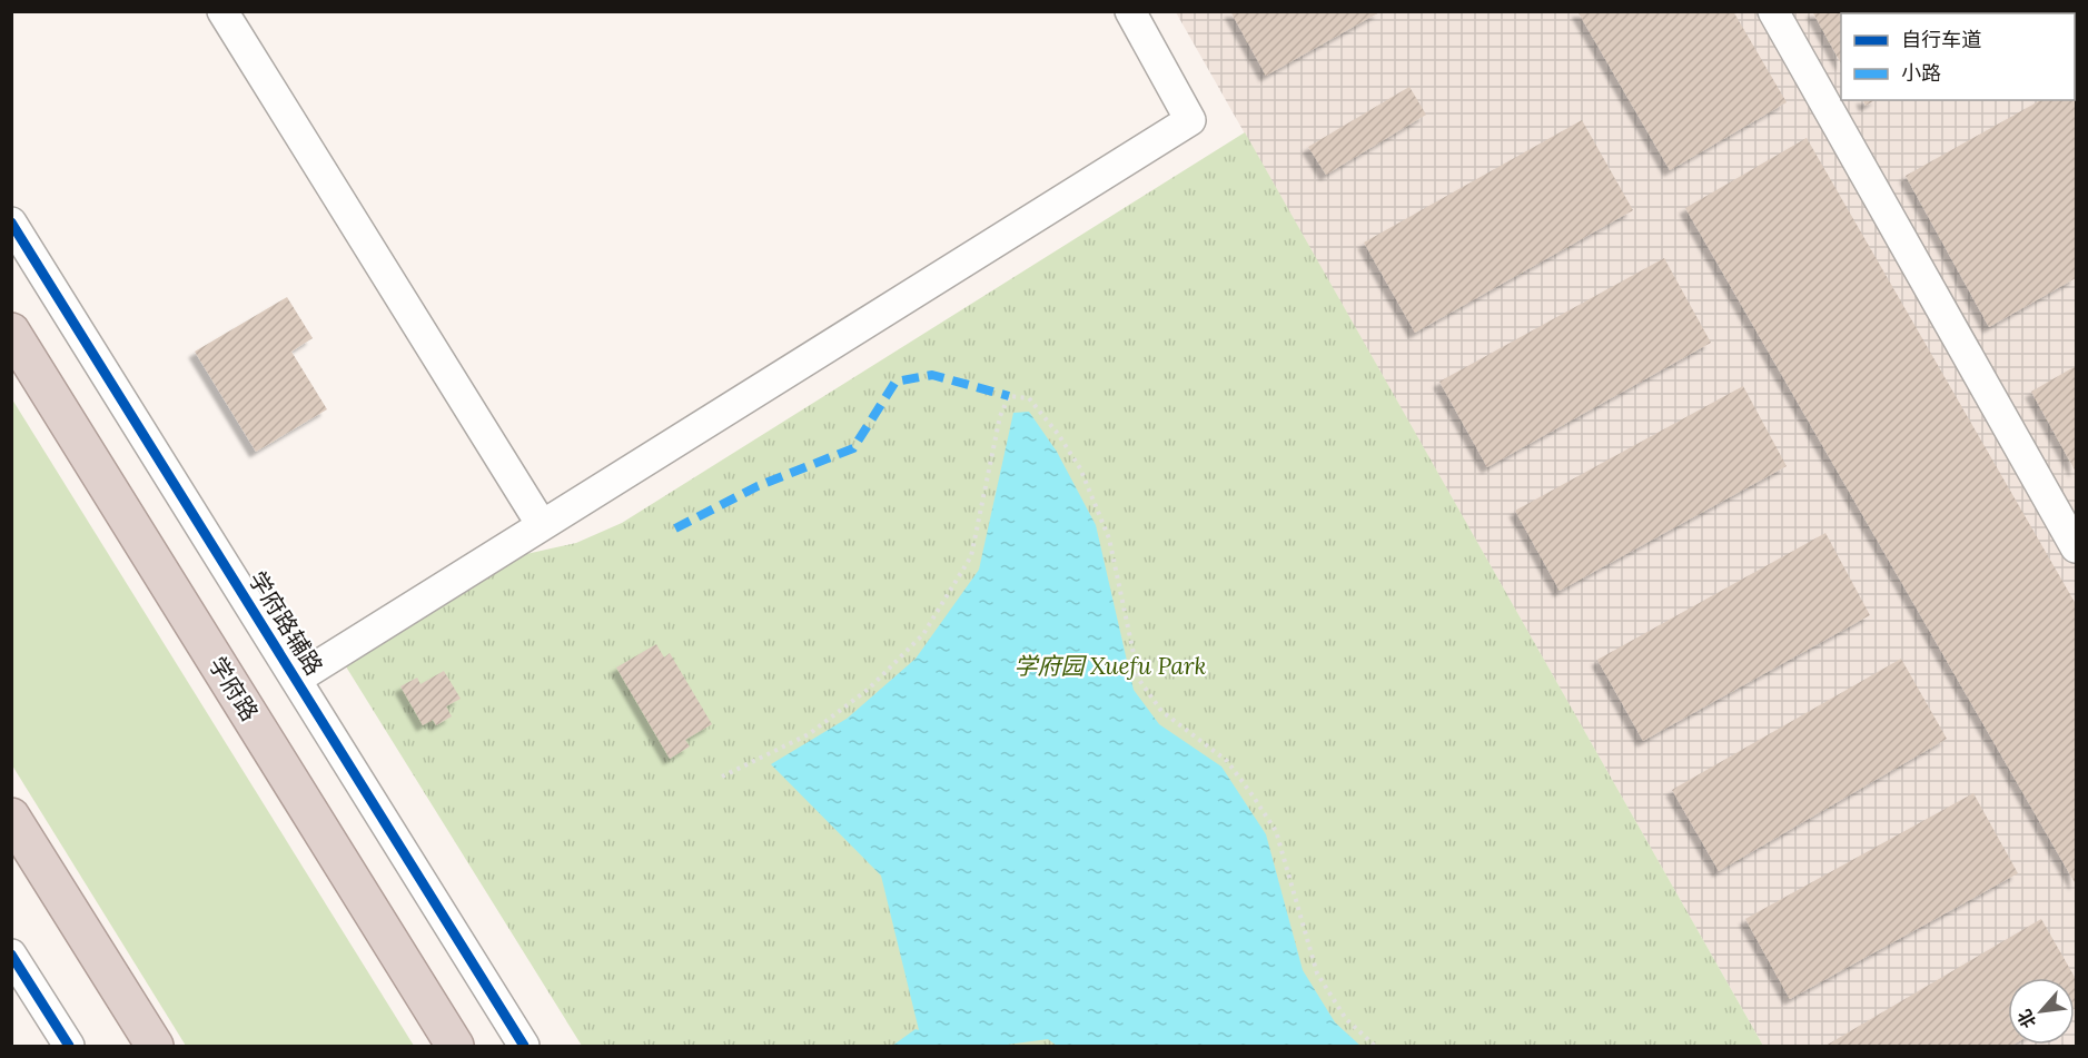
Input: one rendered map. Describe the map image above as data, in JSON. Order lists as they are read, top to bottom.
{
  "streets": {
    "highway": ["学府路"],
    "street": ["学府路辅路"]
  },
  "parks": ["学府园 Xuefu Park"],
  "legend": ["自行车道", "小路"],
  "north": "bottom left"
}
